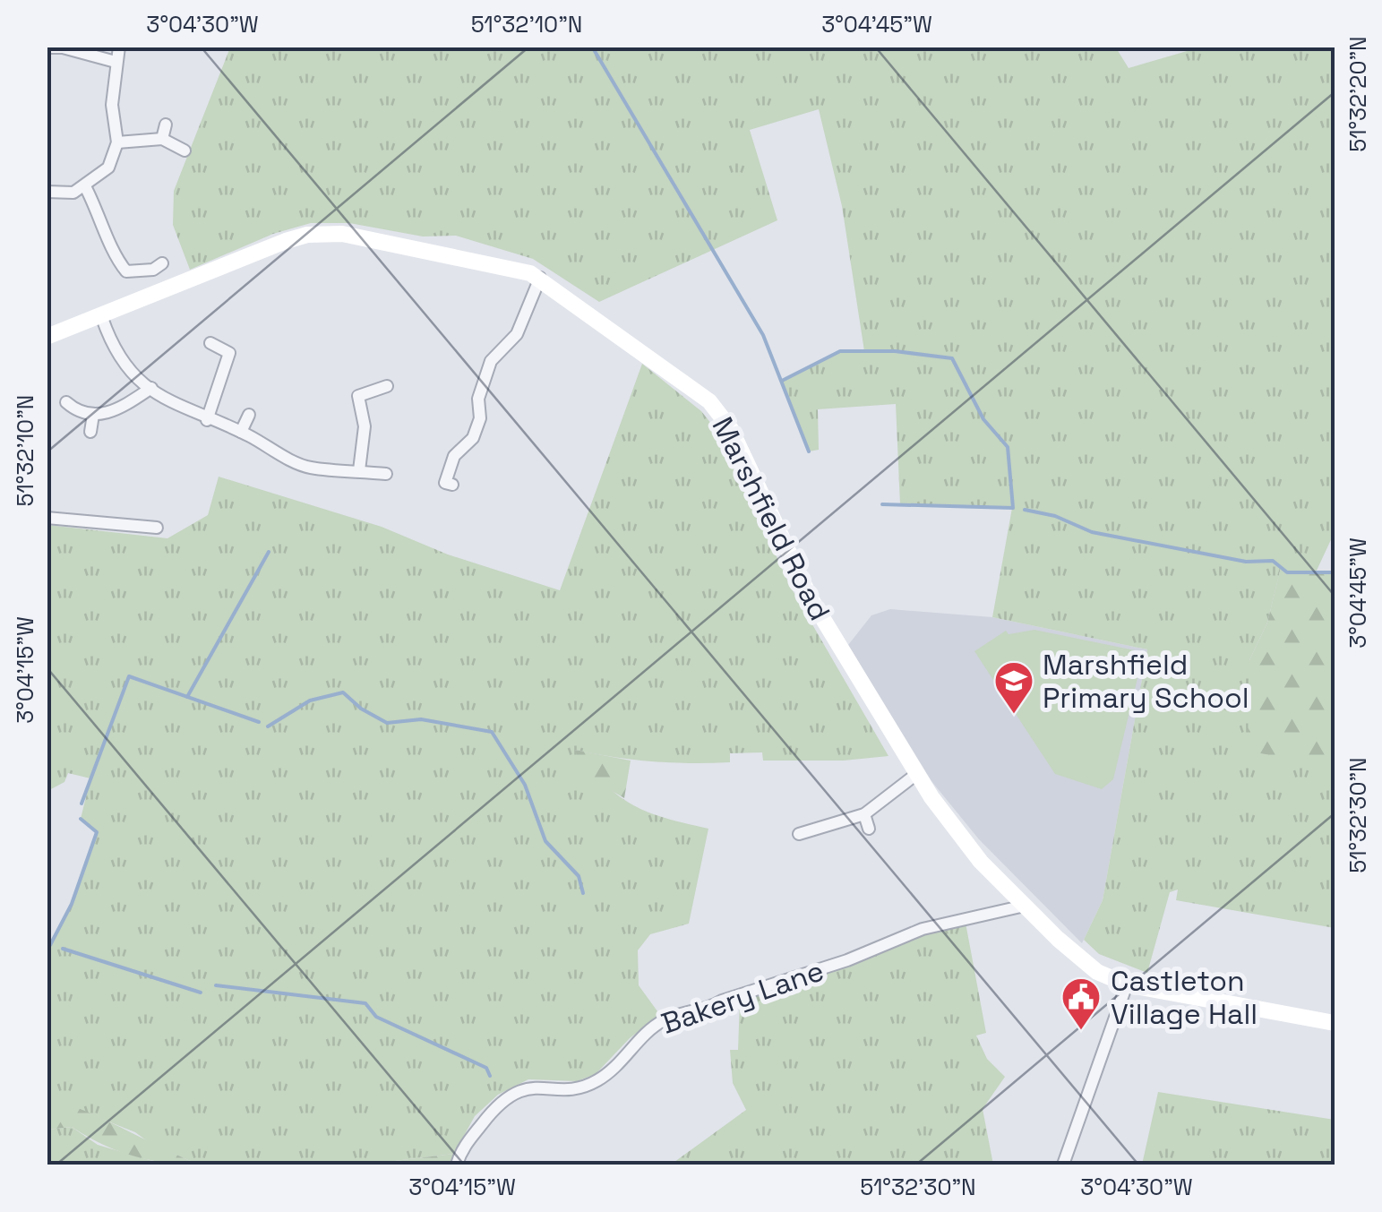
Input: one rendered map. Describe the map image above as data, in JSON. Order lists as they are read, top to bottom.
{
  "streets": {
    "street": ["Marshfield Road", "Bakery Lane"]
  },
  "crossings": [
    ["Marshfield Road", "Bakery Lane"]
  ],
  "places": {
    "school or university": ["Marshfield Primary School"],
    "public building": ["Castleton Village Hall"]
  },
  "coordinates": [
    "3°04'30\"W",
    "51°32'10\"N",
    "3°04'45\"W",
    "51°32'20\"N",
    "3°04'15\"W",
    "51°32'30\"N"
  ]
}
